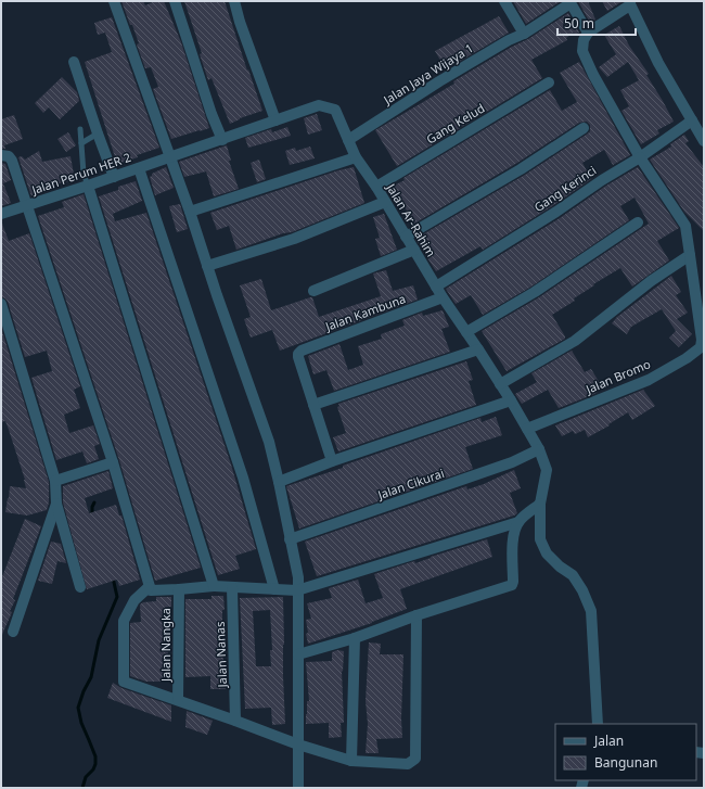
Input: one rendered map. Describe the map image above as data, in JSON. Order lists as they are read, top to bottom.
{
  "streets": {
    "street": [
      "Jalan Jaya Wijaya 1",
      "Gang Kelud",
      "Jalan Perum HER 2",
      "Gang Kerinci",
      "Jalan Ar-Rahim",
      "Jalan Kambuna",
      "Jalan Bromo",
      "Jalan Cikurai",
      "Jalan Nangka",
      "Jalan Nanas"
    ]
  },
  "crossings": [
    ["Jalan Jaya Wijaya 1", "Jalan Ar-Rahim"],
    ["Gang Kelud", "Jalan Ar-Rahim"],
    ["Jalan Perum HER 2", "Jalan Ar-Rahim"],
    ["Gang Kerinci", "Jalan Ar-Rahim"],
    ["Jalan Ar-Rahim", "Jalan Kambuna"],
    ["Jalan Ar-Rahim", "Jalan Bromo"],
    ["Jalan Ar-Rahim", "Jalan Cikurai"]
  ],
  "legend": ["Jalan", "Bangunan"],
  "scale_bar": "50 m"
}
